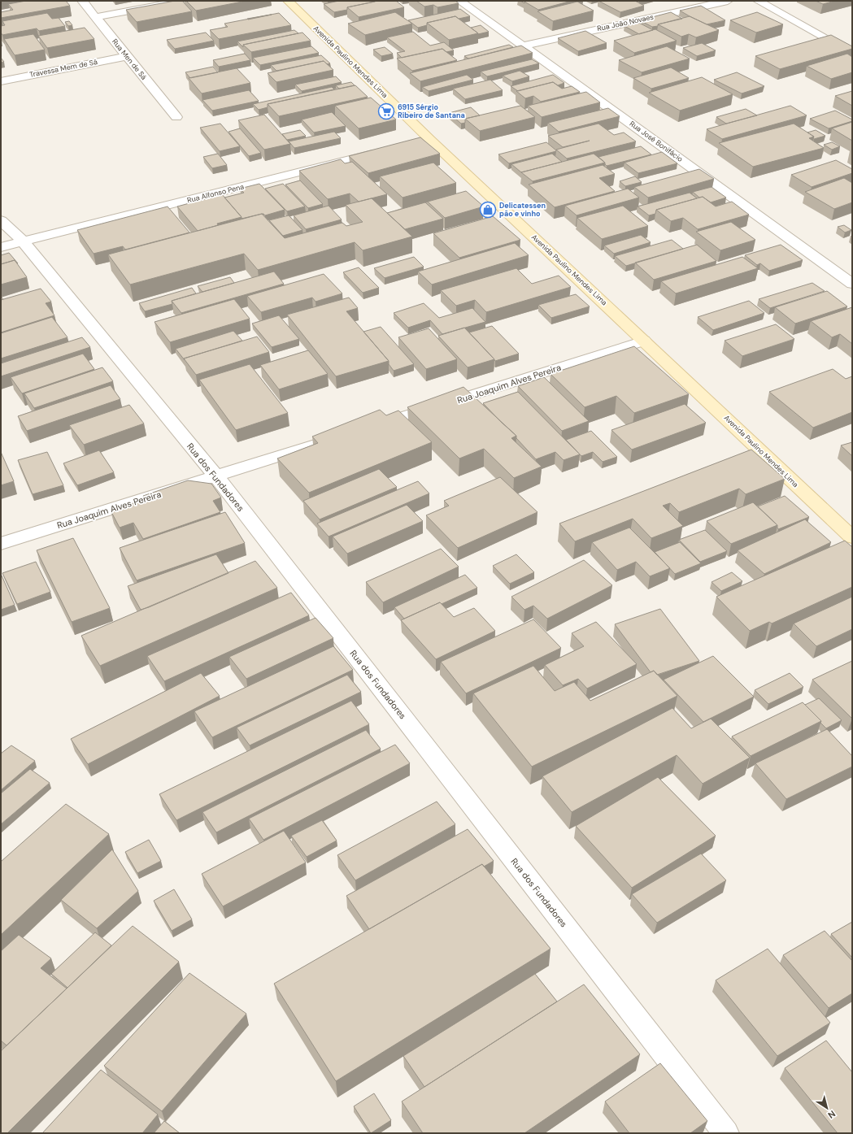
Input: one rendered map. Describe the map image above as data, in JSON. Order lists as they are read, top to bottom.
{
  "streets": {
    "main road": ["Avenida Paulino Mendes Lima"],
    "street": [
      "Rua João Novaes",
      "Rua Men de Sá",
      "Travessa Mem de Sá",
      "Rua José Bonifácio",
      "Rua Alfonso Pena",
      "Rua Joaquim Alves Pereira",
      "Rua dos Fundadores"
    ]
  },
  "crossings": [
    ["Rua João Novaes", "Rua José Bonifácio"],
    ["Rua Men de Sá", "Travessa Mem de Sá"],
    ["Avenida Paulino Mendes Lima", "Rua Joaquim Alves Pereira"],
    ["Rua Alfonso Pena", "Rua dos Fundadores"],
    ["Rua Joaquim Alves Pereira", "Rua dos Fundadores"]
  ],
  "places": {
    "supermarket": ["6915 Sérgio Ribeiro de Santana"],
    "shop": ["Delicatessen pão e vinho"]
  },
  "north": "bottom right"
}
